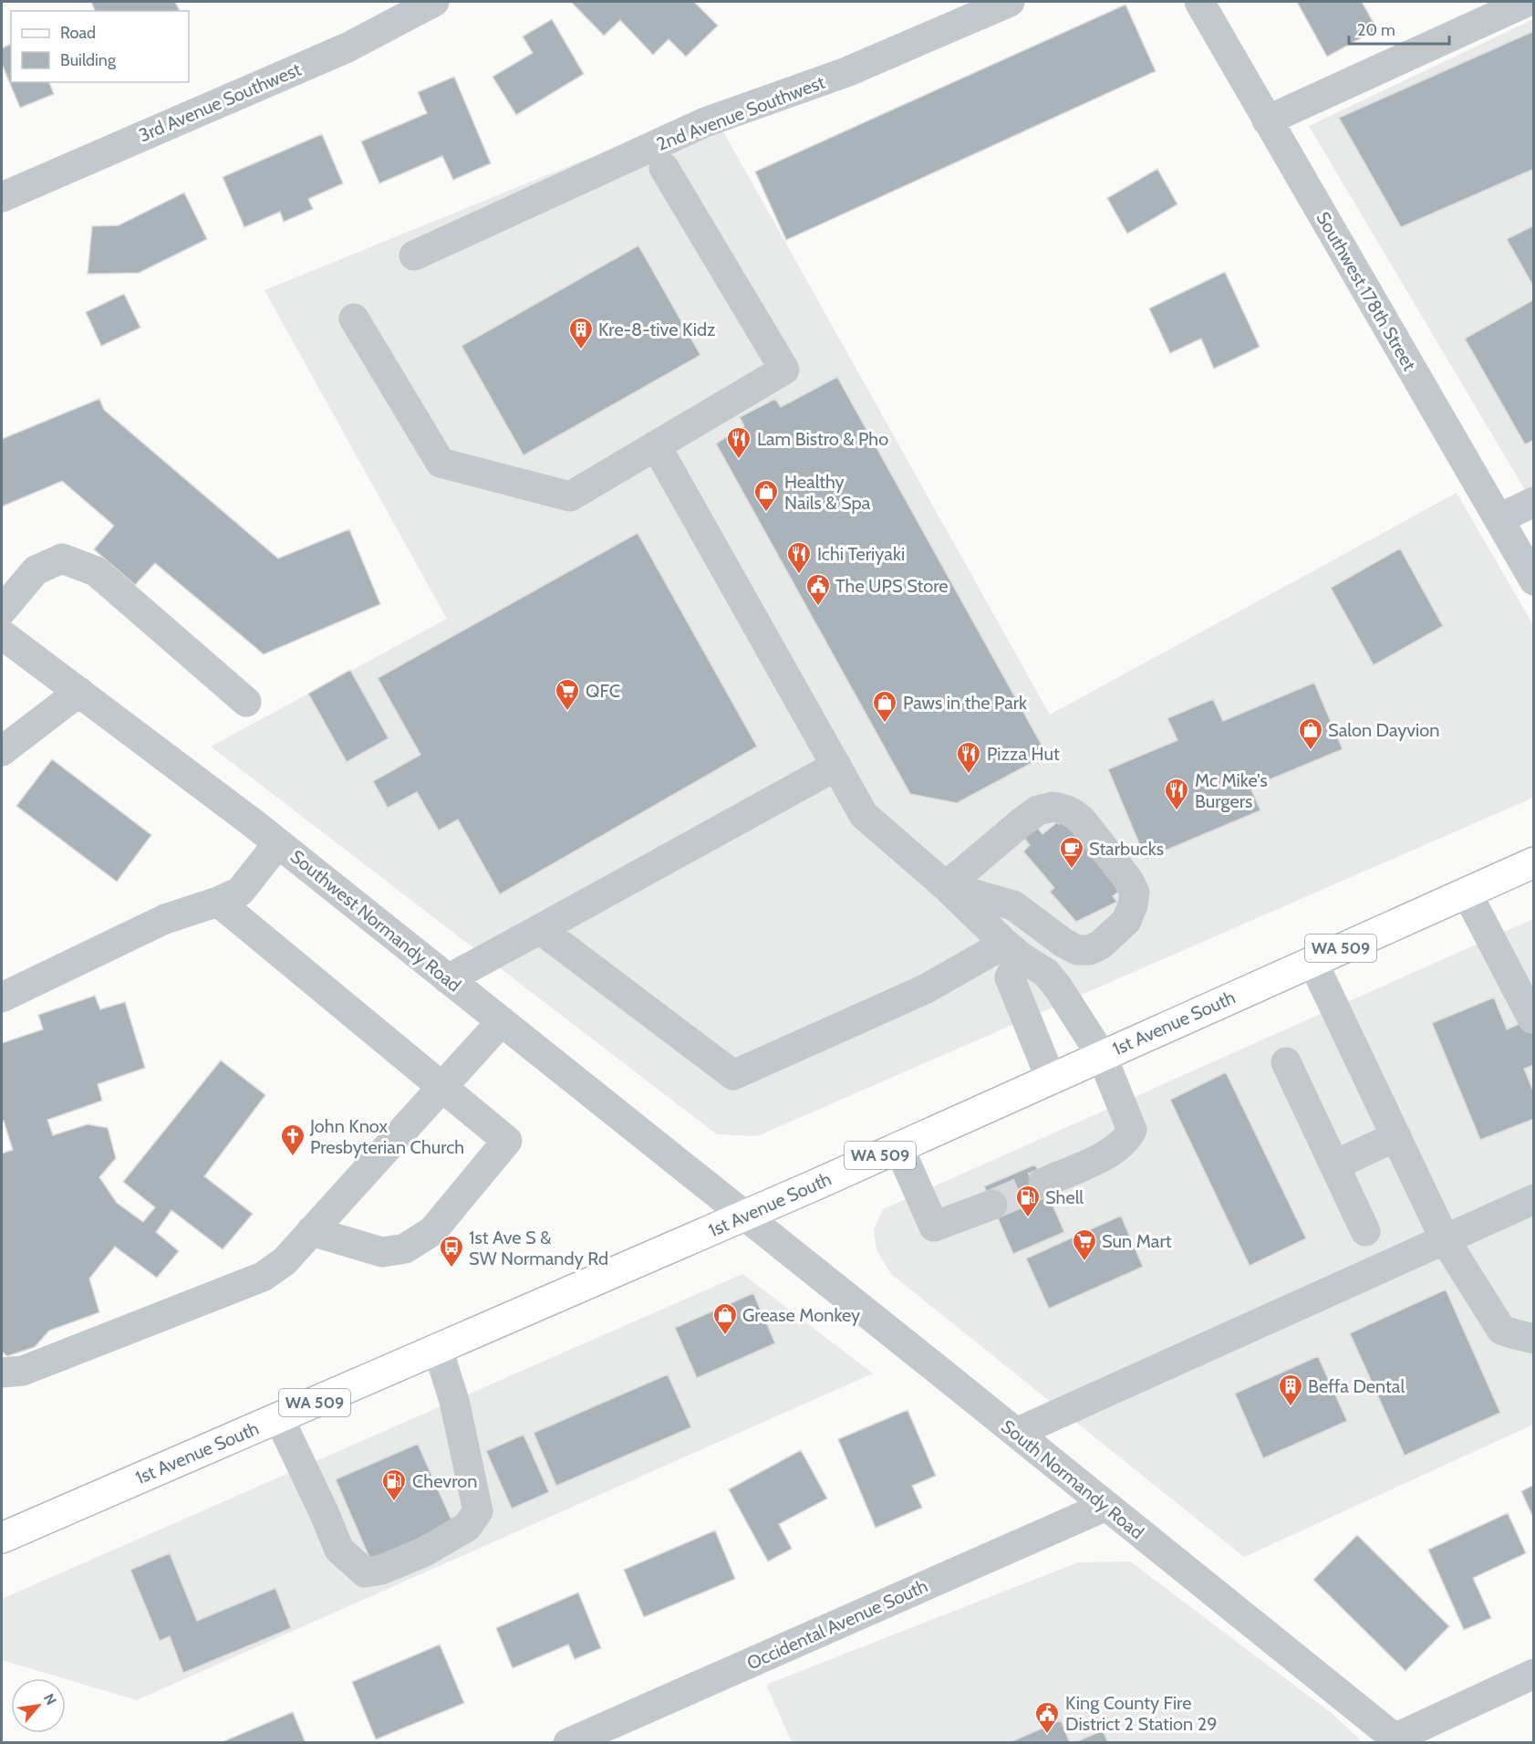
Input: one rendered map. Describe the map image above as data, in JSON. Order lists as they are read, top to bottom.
{
  "streets": {
    "main road": ["WA 509", "1st Avenue South"],
    "street": [
      "3rd Avenue Southwest",
      "2nd Avenue Southwest",
      "Southwest 178th Street",
      "Southwest Normandy Road",
      "South Normandy Road",
      "Occidental Avenue South"
    ]
  },
  "crossings": [
    ["Southwest Normandy Road", "1st Avenue South"],
    ["Southwest Normandy Road", "South Normandy Road"],
    ["1st Avenue South", "South Normandy Road"],
    ["South Normandy Road", "Occidental Avenue South"]
  ],
  "places": {
    "building": ["Kre-8-tive Kidz", "Beffa Dental"],
    "restaurant": [
      "Lam Bistro & Pho",
      "Ichi Teriyaki",
      "Pizza Hut",
      "Mc Mike's Burgers"
    ],
    "shop": [
      "Healthy Nails & Spa",
      "Paws in the Park",
      "Salon Dayvion",
      "Grease Monkey"
    ],
    "public building": ["The UPS Store", "King County Fire District 2 Station 29"],
    "supermarket": ["QFC", "Sun Mart"],
    "cafe": ["Starbucks"],
    "church": ["John Knox Presbyterian Church"],
    "fuel station": ["Shell", "Chevron"],
    "bus stop": ["1st Ave S & SW Normandy Rd"]
  },
  "legend": ["Road", "Building"],
  "scale_bar": "20 m",
  "north": "top right"
}
